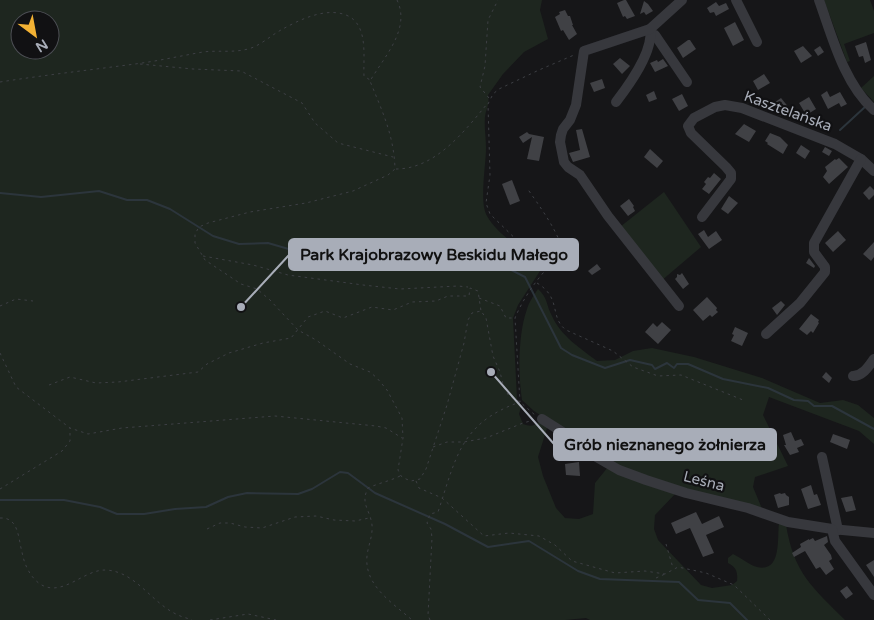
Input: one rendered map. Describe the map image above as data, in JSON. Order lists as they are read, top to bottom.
{
  "streets": {
    "street": ["Kasztelańska", "Leśna"]
  },
  "places": ["Park Krajobrazowy Beskidu Małego", "Grób nieznanego żołnierza"],
  "north": "bottom right"
}
